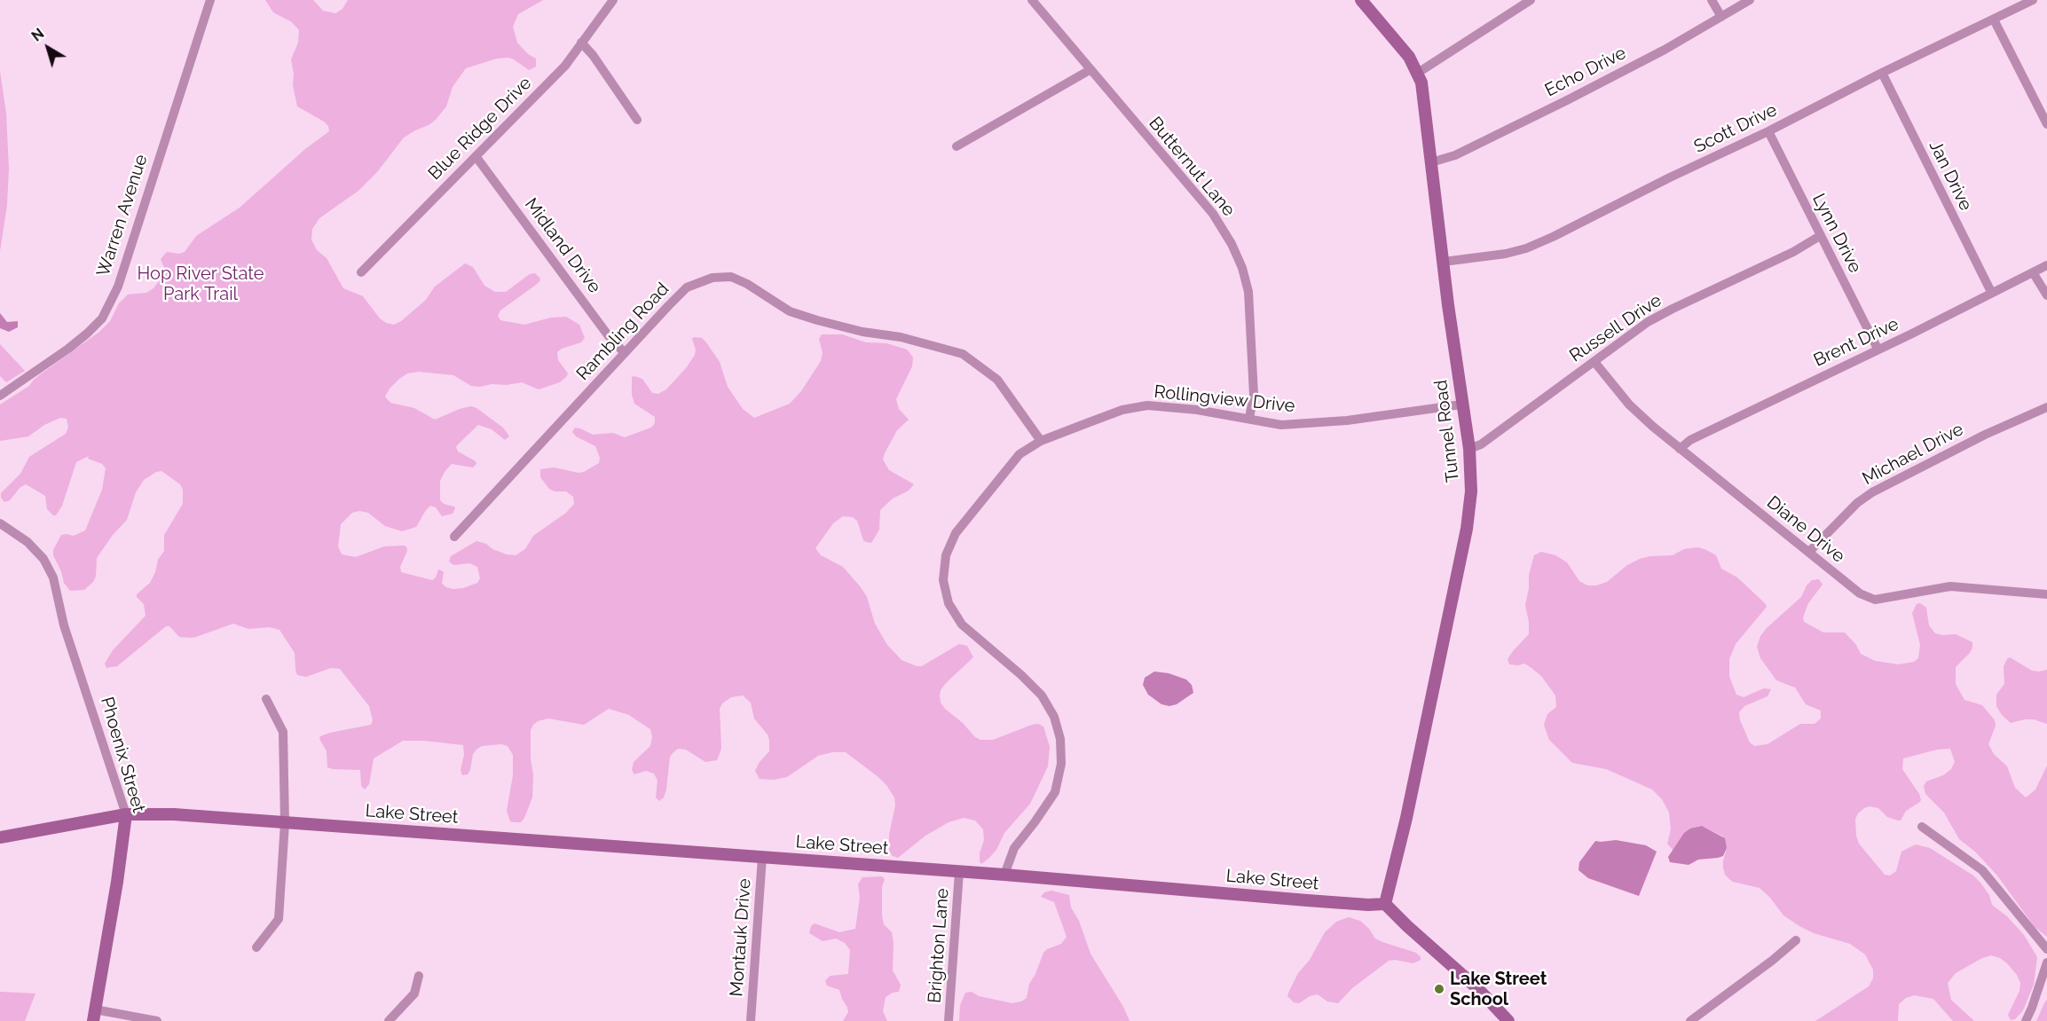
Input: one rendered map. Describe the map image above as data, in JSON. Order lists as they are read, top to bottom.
{
  "streets": {
    "street": [
      "Echo Drive",
      "Blue Ridge Drive",
      "Scott Drive",
      "Butternut Lane",
      "Jan Drive",
      "Warren Avenue",
      "Lynn Drive",
      "Midland Drive",
      "Russell Drive",
      "Rambling Road",
      "Brent Drive",
      "Rollingview Drive",
      "Tunnel Road",
      "Michael Drive",
      "Diane Drive",
      "Phoenix Street",
      "Lake Street",
      "Montauk Drive",
      "Brighton Lane"
    ]
  },
  "crossings": [
    ["Echo Drive", "Tunnel Road"],
    ["Blue Ridge Drive", "Midland Drive"],
    ["Scott Drive", "Jan Drive"],
    ["Scott Drive", "Lynn Drive"],
    ["Scott Drive", "Tunnel Road"],
    ["Butternut Lane", "Rollingview Drive"],
    ["Jan Drive", "Brent Drive"],
    ["Lynn Drive", "Russell Drive"],
    ["Lynn Drive", "Brent Drive"],
    ["Midland Drive", "Rambling Road"],
    ["Russell Drive", "Tunnel Road"],
    ["Russell Drive", "Diane Drive"],
    ["Rambling Road", "Rollingview Drive"],
    ["Brent Drive", "Diane Drive"],
    ["Rollingview Drive", "Tunnel Road"],
    ["Rollingview Drive", "Lake Street"],
    ["Tunnel Road", "Lake Street"],
    ["Michael Drive", "Diane Drive"],
    ["Phoenix Street", "Lake Street"],
    ["Lake Street", "Montauk Drive"],
    ["Lake Street", "Brighton Lane"]
  ],
  "parks": ["Hop River State Park Trail"],
  "places": ["Lake Street School"],
  "north": "top left"
}
